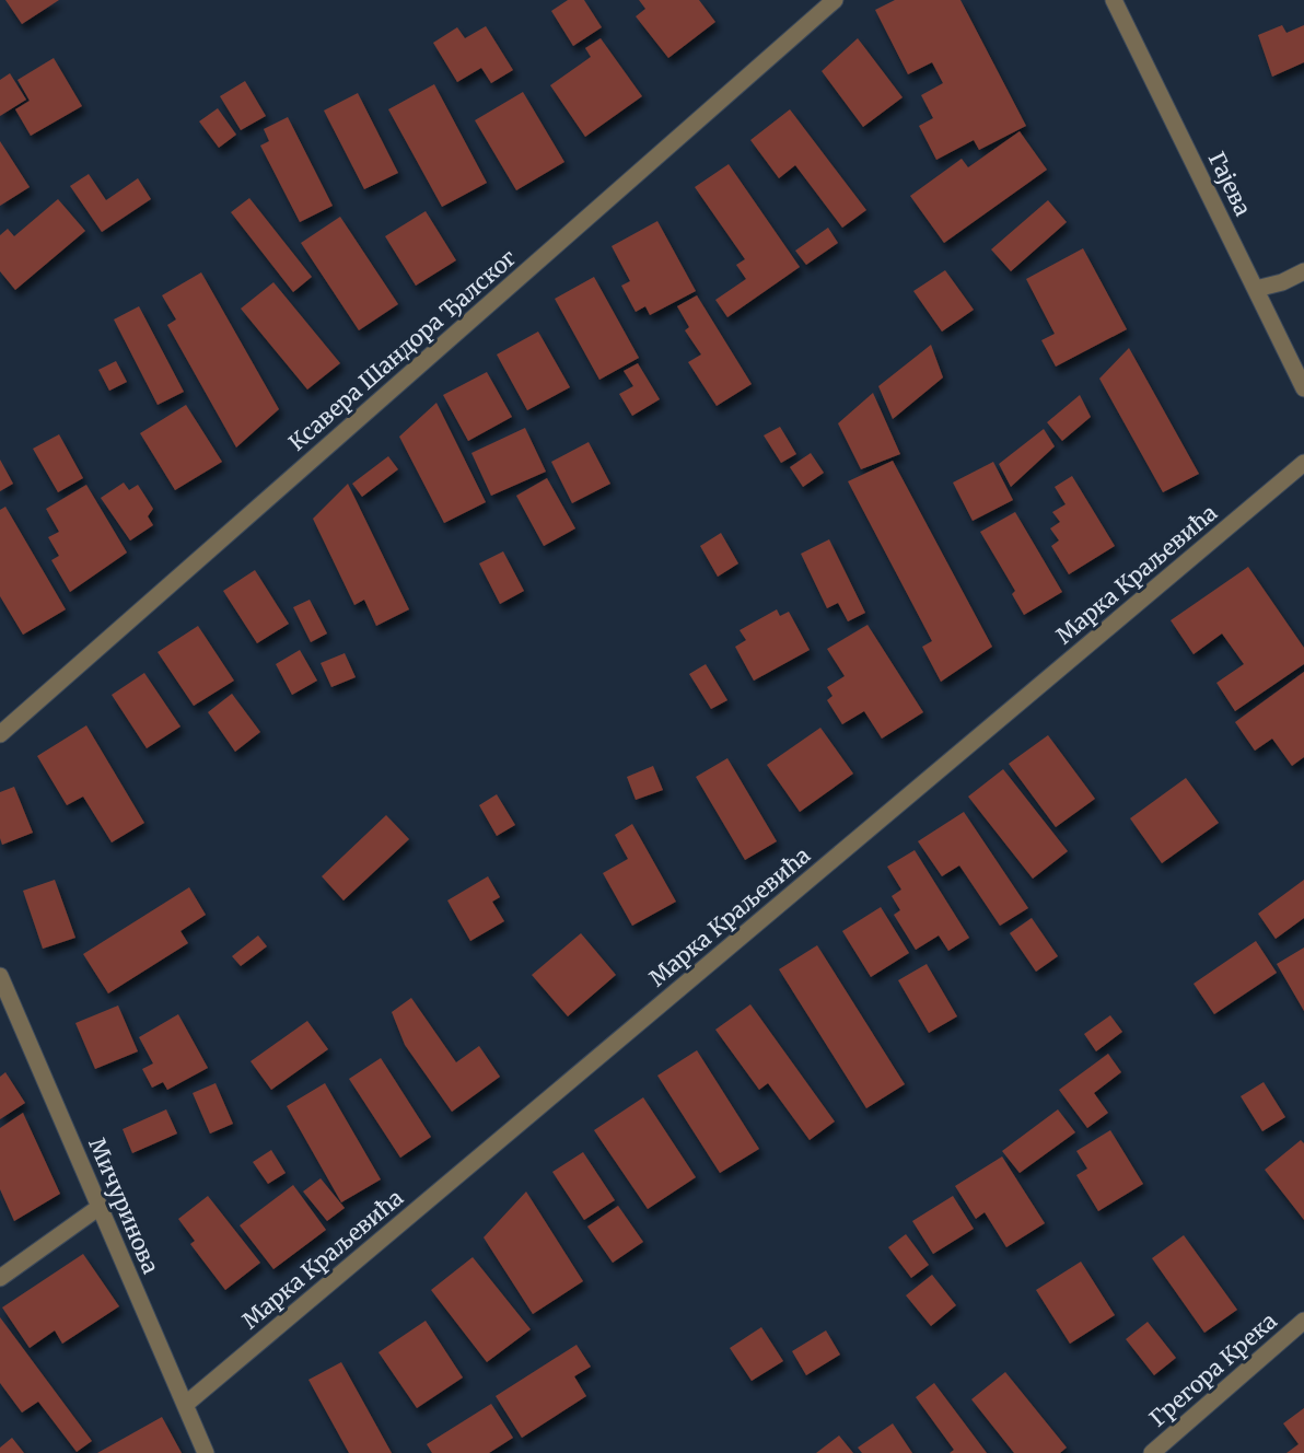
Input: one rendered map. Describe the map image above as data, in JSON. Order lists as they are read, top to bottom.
{
  "streets": {
    "street": [
      "Гајева",
      "Ксавера Шандора Ђалског",
      "Марка Краљевића",
      "Мичуринова",
      "Грегора Крека"
    ]
  },
  "crossings": [
    ["Марка Краљевића", "Мичуринова"]
  ]
}
